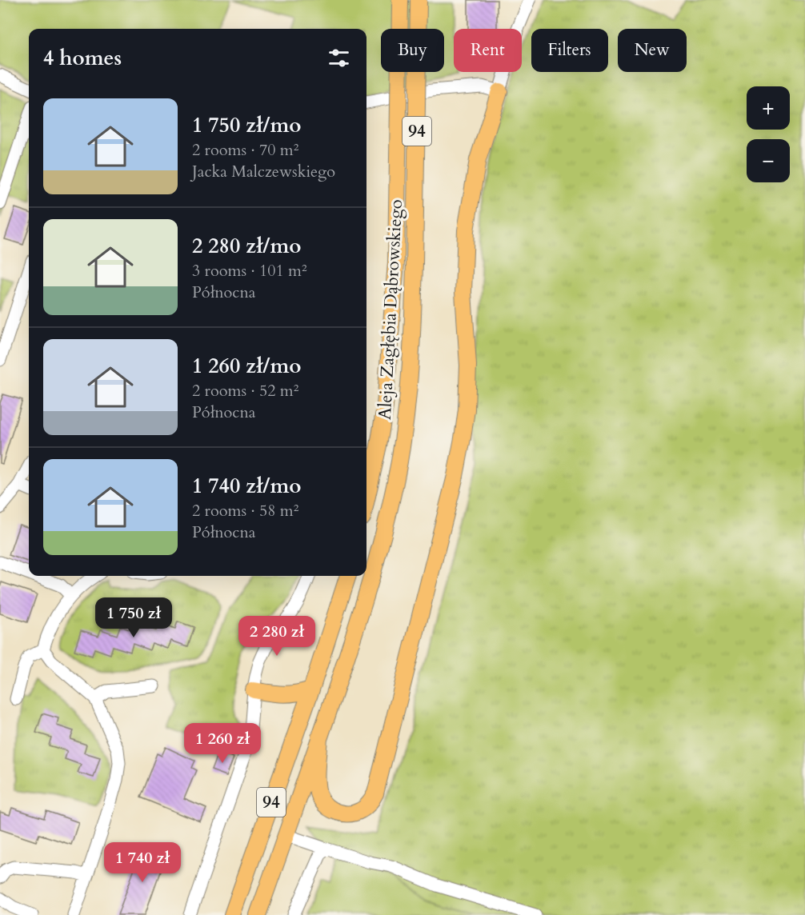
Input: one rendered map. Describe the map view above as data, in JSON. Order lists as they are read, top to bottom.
{
  "streets": {
    "main road": ["94", "Aleja Zagłębia Dąbrowskiego"]
  },
  "page": {
    "chip": [
      "Buy",
      "Rent",
      "Filters",
      "New"
    ],
    "heading": "4 homes",
    "map_buttons": ["+", "−"],
    "list": [
      {
        "name": "1 750 zł/mo",
        "note": "2 rooms · 70 m² · Jacka Malczewskiego"
      },
      {
        "name": "2 280 zł/mo",
        "note": "3 rooms · 101 m² · Północna"
      },
      {
        "name": "1 260 zł/mo",
        "note": "2 rooms · 52 m² · Północna"
      },
      {
        "name": "1 740 zł/mo",
        "note": "2 rooms · 58 m² · Północna"
      }
    ],
    "price": [
      "1 750 zł",
      "2 280 zł",
      "1 260 zł",
      "1 740 zł"
    ]
  }
}
